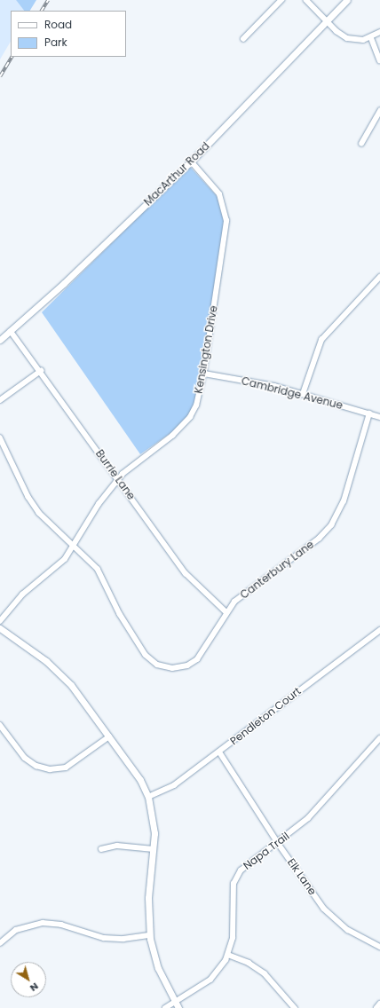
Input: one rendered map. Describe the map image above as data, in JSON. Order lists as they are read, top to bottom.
{
  "streets": {
    "street": [
      "MacArthur Road",
      "Kensington Drive",
      "Cambridge Avenue",
      "Burrie Lane",
      "Canterbury Lane",
      "Pendleton Court",
      "Napa Trail",
      "Elk Lane"
    ]
  },
  "crossings": [
    ["MacArthur Road", "Kensington Drive"],
    ["MacArthur Road", "Burrie Lane"],
    ["Kensington Drive", "Cambridge Avenue"],
    ["Kensington Drive", "Burrie Lane"],
    ["Kensington Drive", "Canterbury Lane"],
    ["Cambridge Avenue", "Canterbury Lane"],
    ["Burrie Lane", "Canterbury Lane"],
    ["Pendleton Court", "Elk Lane"],
    ["Napa Trail", "Elk Lane"]
  ],
  "legend": ["Road", "Park"],
  "north": "bottom right"
}
